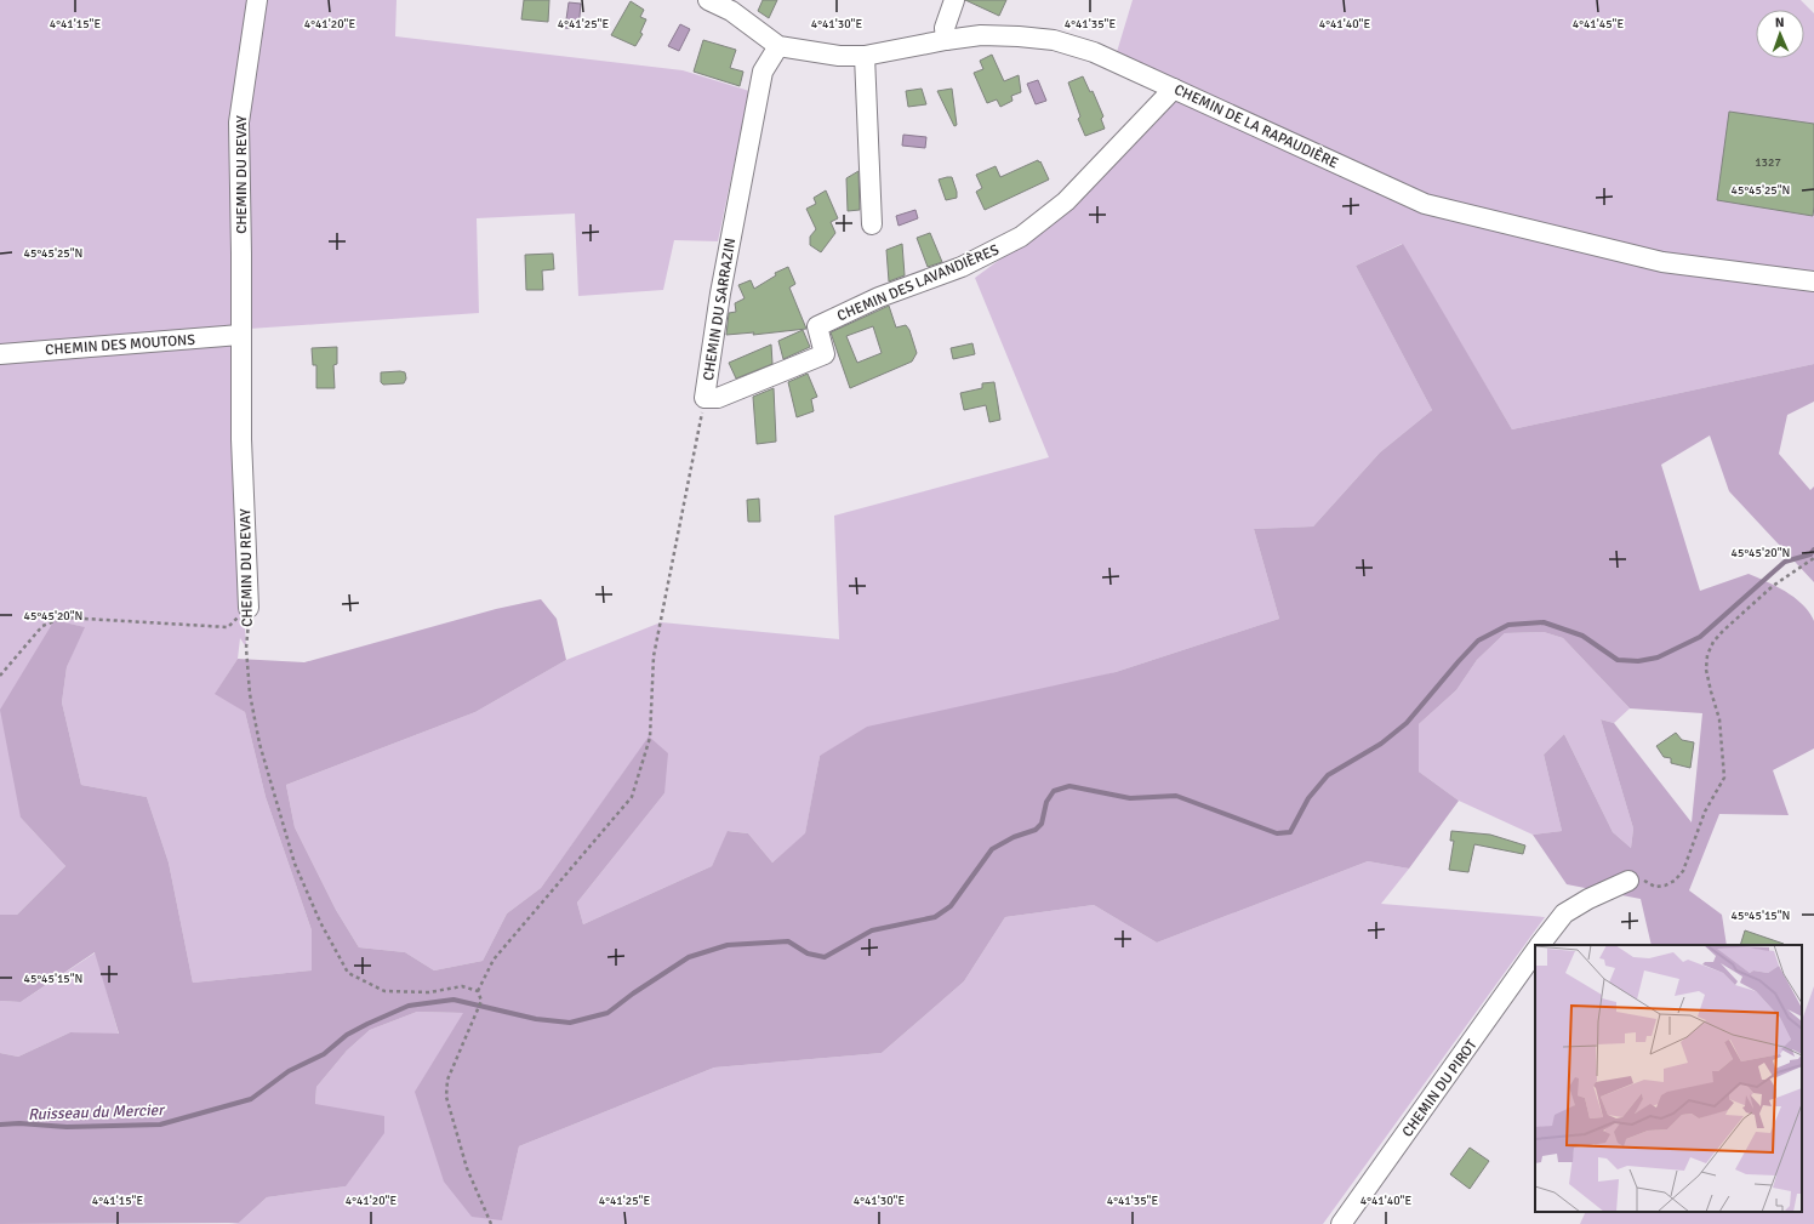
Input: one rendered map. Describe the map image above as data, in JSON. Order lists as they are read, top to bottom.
{
  "streets": {
    "street": [
      "CHEMIN DE LA RAPAUDIÈRE",
      "CHEMIN DU REVAY",
      "CHEMIN DES LAVANDIÈRES",
      "CHEMIN DU SARRAZIN",
      "CHEMIN DES MOUTONS",
      "CHEMIN DU PIROT"
    ]
  },
  "crossings": [
    ["CHEMIN DE LA RAPAUDIÈRE", "CHEMIN DES LAVANDIÈRES"],
    ["CHEMIN DE LA RAPAUDIÈRE", "CHEMIN DU SARRAZIN"],
    ["CHEMIN DU REVAY", "CHEMIN DU SARRAZIN"],
    ["CHEMIN DU REVAY", "CHEMIN DES MOUTONS"],
    ["CHEMIN DES LAVANDIÈRES", "CHEMIN DU SARRAZIN"]
  ],
  "water": ["Ruisseau du Mercier"],
  "house_numbers": ["1327"],
  "north": "top",
  "coordinates": [
    "4°41'15\"E",
    "4°41'20\"E",
    "4°41'25\"E",
    "4°41'30\"E",
    "4°41'35\"E",
    "4°41'40\"E",
    "4°41'45\"E",
    "45°45'25\"N",
    "45°45'20\"N",
    "45°45'15\"N"
  ]
}
